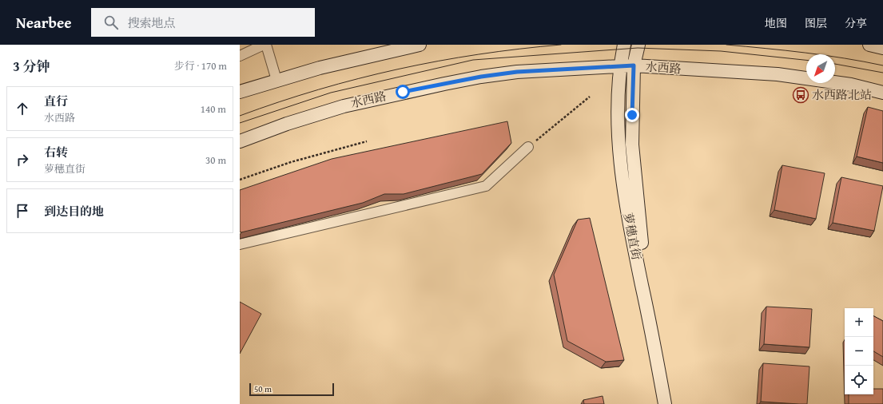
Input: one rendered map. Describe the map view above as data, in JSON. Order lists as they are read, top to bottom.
{
  "streets": {
    "main road": ["水西路", "萝穗直街"]
  },
  "crossings": [
    ["水西路", "萝穗直街"]
  ],
  "places": {
    "bus stop": ["水西路北站"]
  },
  "scale_bar": "50 m",
  "north": "bottom left",
  "page": {
    "header": "Nearbee",
    "search": "搜索地点",
    "nav": ["地图", "图层", "分享"],
    "heading": ["3 分钟", "步行 · 170 m"],
    "list": [
      ["直行", "水西路", "140 m"],
      ["右转", "萝穗直街", "30 m"],
      "到达目的地"
    ],
    "map_buttons": ["+", "−"],
    "scale": "50 m"
  }
}
